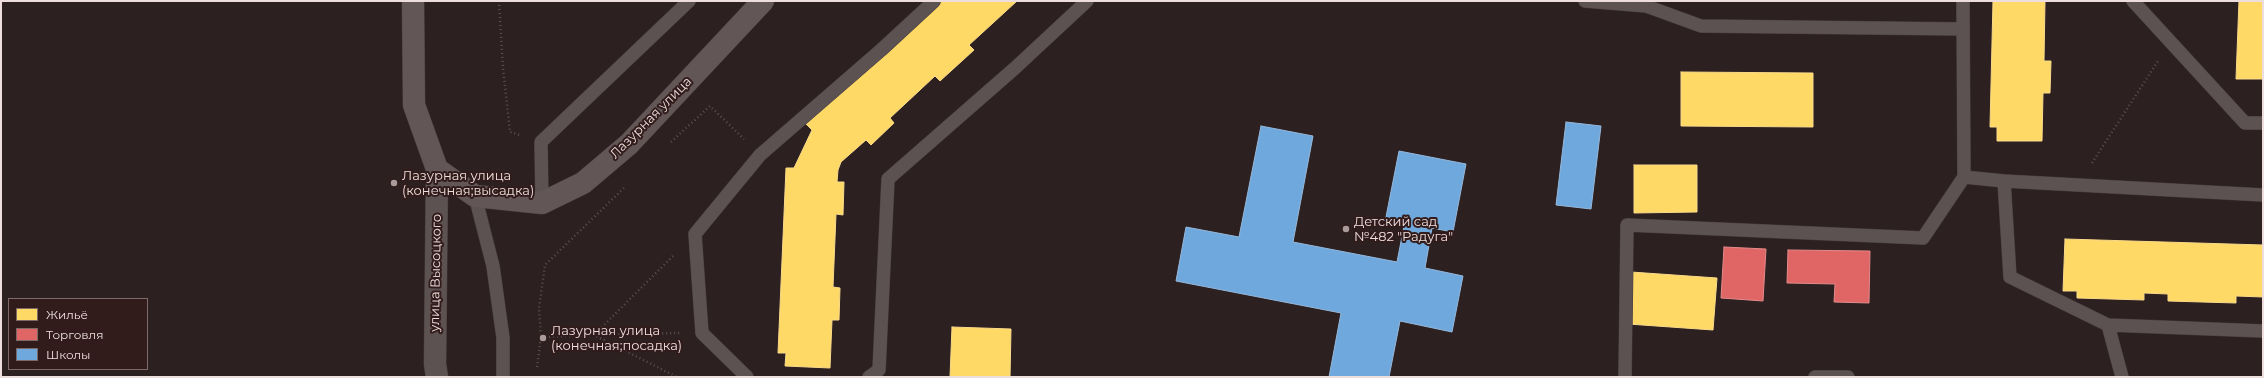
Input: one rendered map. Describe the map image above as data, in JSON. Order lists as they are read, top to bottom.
{
  "streets": {
    "street": ["Лазурная улица", "улица Высоцкого"]
  },
  "places": ["Лазурная улица (конечная;высадка)", "Детский сад №482 \"Радуга\"", "Лазурная улица (конечная;посадка)"],
  "legend": ["Жильё", "Торговля", "Школы"]
}
